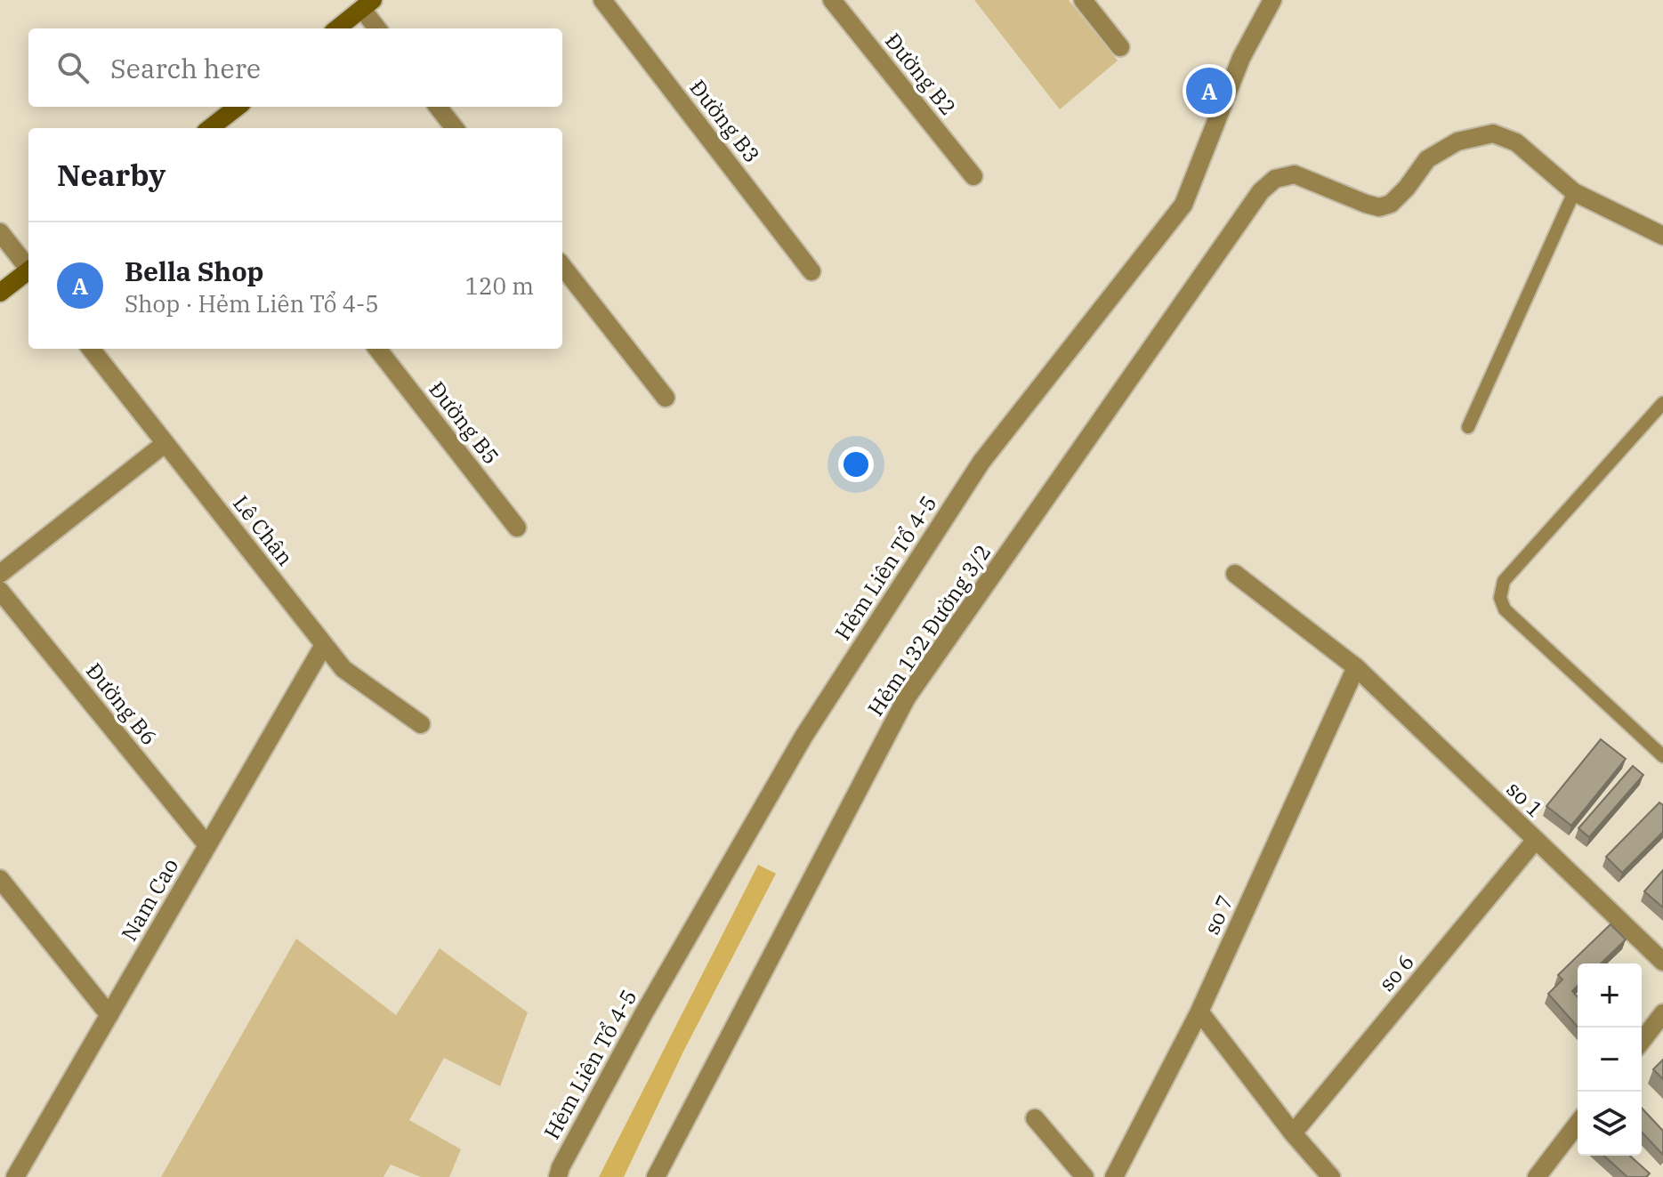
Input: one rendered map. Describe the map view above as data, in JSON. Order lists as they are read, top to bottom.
{
  "streets": {
    "street": [
      "Đường B2",
      "Đường B3",
      "Đường B5",
      "Lê Chân",
      "Hẻm Liên Tổ 4-5",
      "Hẻm 132 Đường 3/2",
      "Đường B6",
      "so 1",
      "Nam Cao",
      "so 7",
      "so 6"
    ]
  },
  "crossings": [
    ["Lê Chân", "Nam Cao"],
    ["Đường B6", "Nam Cao"],
    ["so 1", "so 7"],
    ["so 1", "so 6"]
  ],
  "page": {
    "search": "Search here",
    "pins": "A",
    "heading": "Nearby",
    "list": [
      {
        "mark": "A",
        "name": "Bella Shop",
        "note": "Shop · Hẻm Liên Tổ 4-5",
        "value": "120 m"
      }
    ],
    "map_buttons": ["+", "−"]
  }
}
